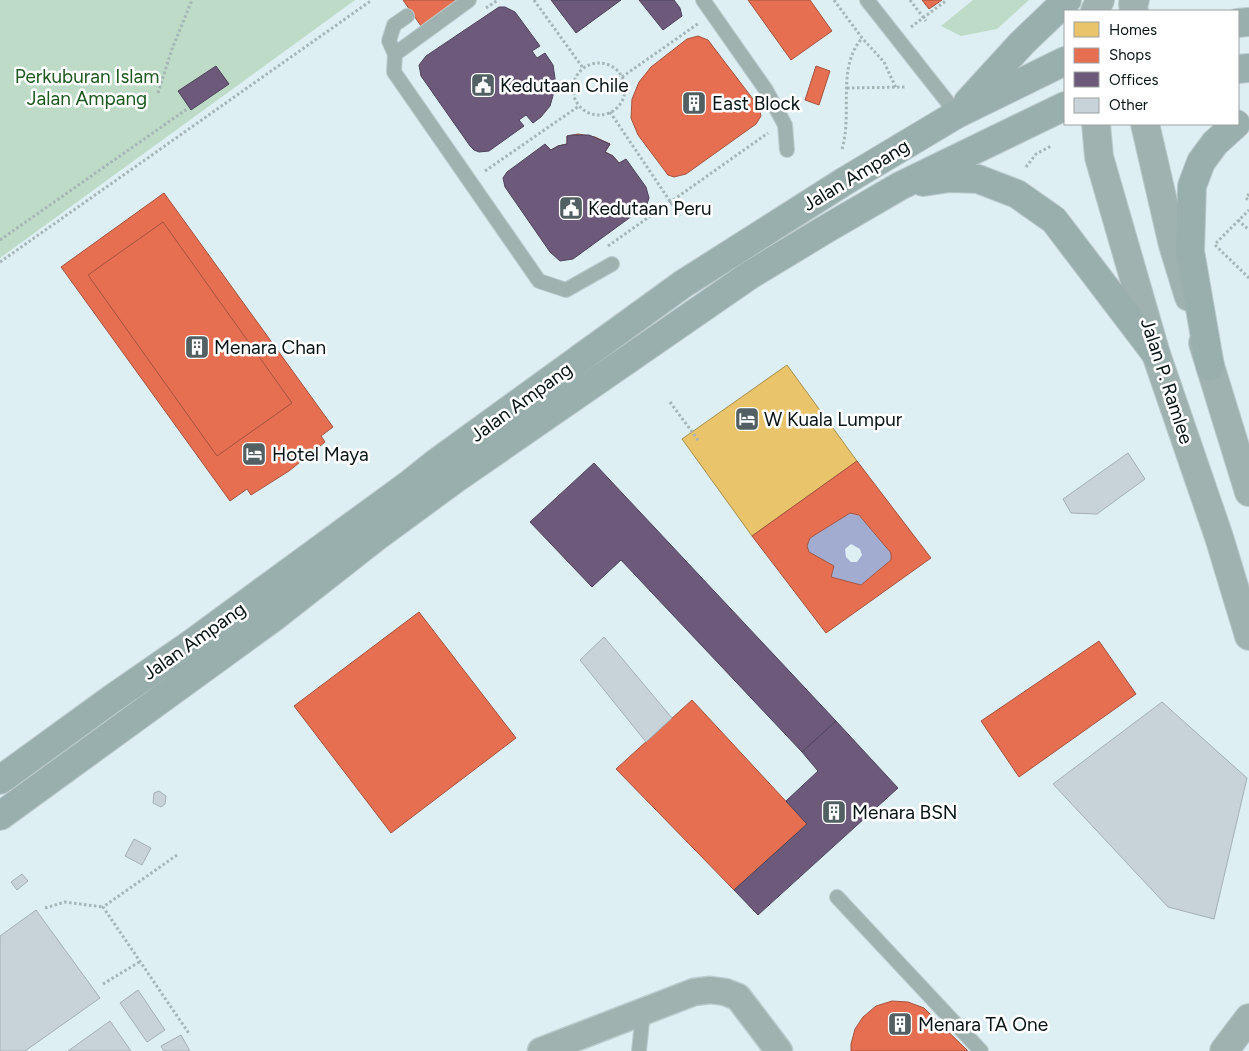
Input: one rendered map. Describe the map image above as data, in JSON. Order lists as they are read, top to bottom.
{
  "streets": {
    "main road": ["Jalan Ampang"],
    "street": ["Jalan P. Ramlee"]
  },
  "parks": ["Perkuburan Islam Jalan Ampang"],
  "places": {
    "public building": ["Kedutaan Chile", "Kedutaan Peru"],
    "building": [
      "East Block",
      "Menara Chan",
      "Menara BSN",
      "Menara TA One"
    ],
    "hotel": ["W Kuala Lumpur", "Hotel Maya"]
  },
  "legend": [
    "Homes",
    "Shops",
    "Offices",
    "Other"
  ]
}
